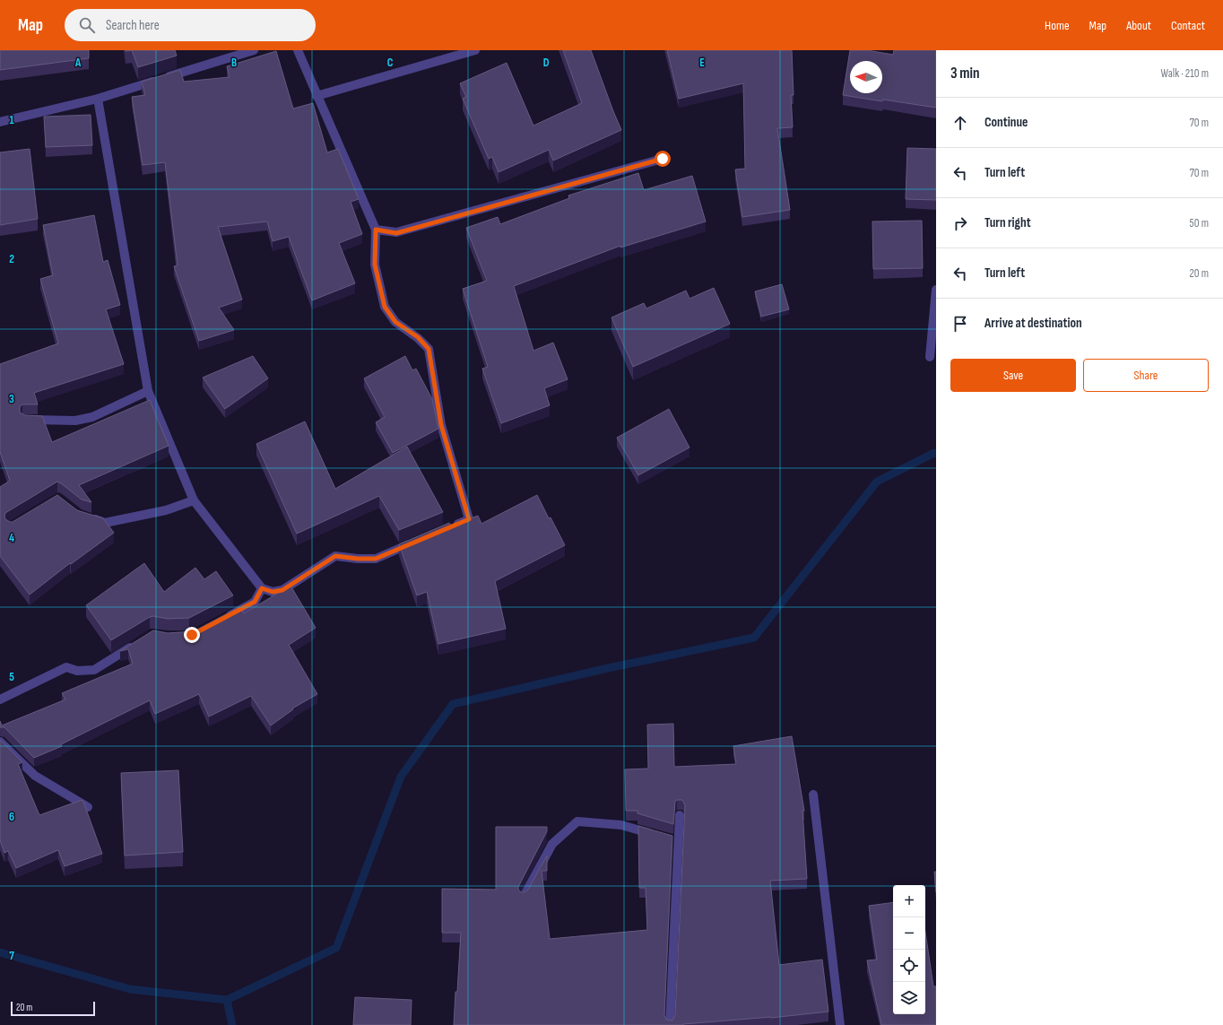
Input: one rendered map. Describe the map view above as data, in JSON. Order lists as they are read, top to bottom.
{
  "scale_bar": "20 m",
  "north": "left",
  "page": {
    "header": "Map",
    "search": "Search here",
    "nav": [
      "Home",
      "Map",
      "About",
      "Contact"
    ],
    "heading": ["3 min", "Walk · 210 m"],
    "list": [
      ["Continue", "70 m"],
      ["Turn left", "70 m"],
      ["Turn right", "50 m"],
      ["Turn left", "20 m"],
      "Arrive at destination"
    ],
    "buttons": ["Save", "Share"],
    "map_buttons": ["+", "−"],
    "scale": "20 m"
  },
  "grid": {
    "columns": [
      "A",
      "B",
      "C",
      "D",
      "E"
    ],
    "rows": [
      "1",
      "2",
      "3",
      "4",
      "5",
      "6",
      "7"
    ]
  }
}
